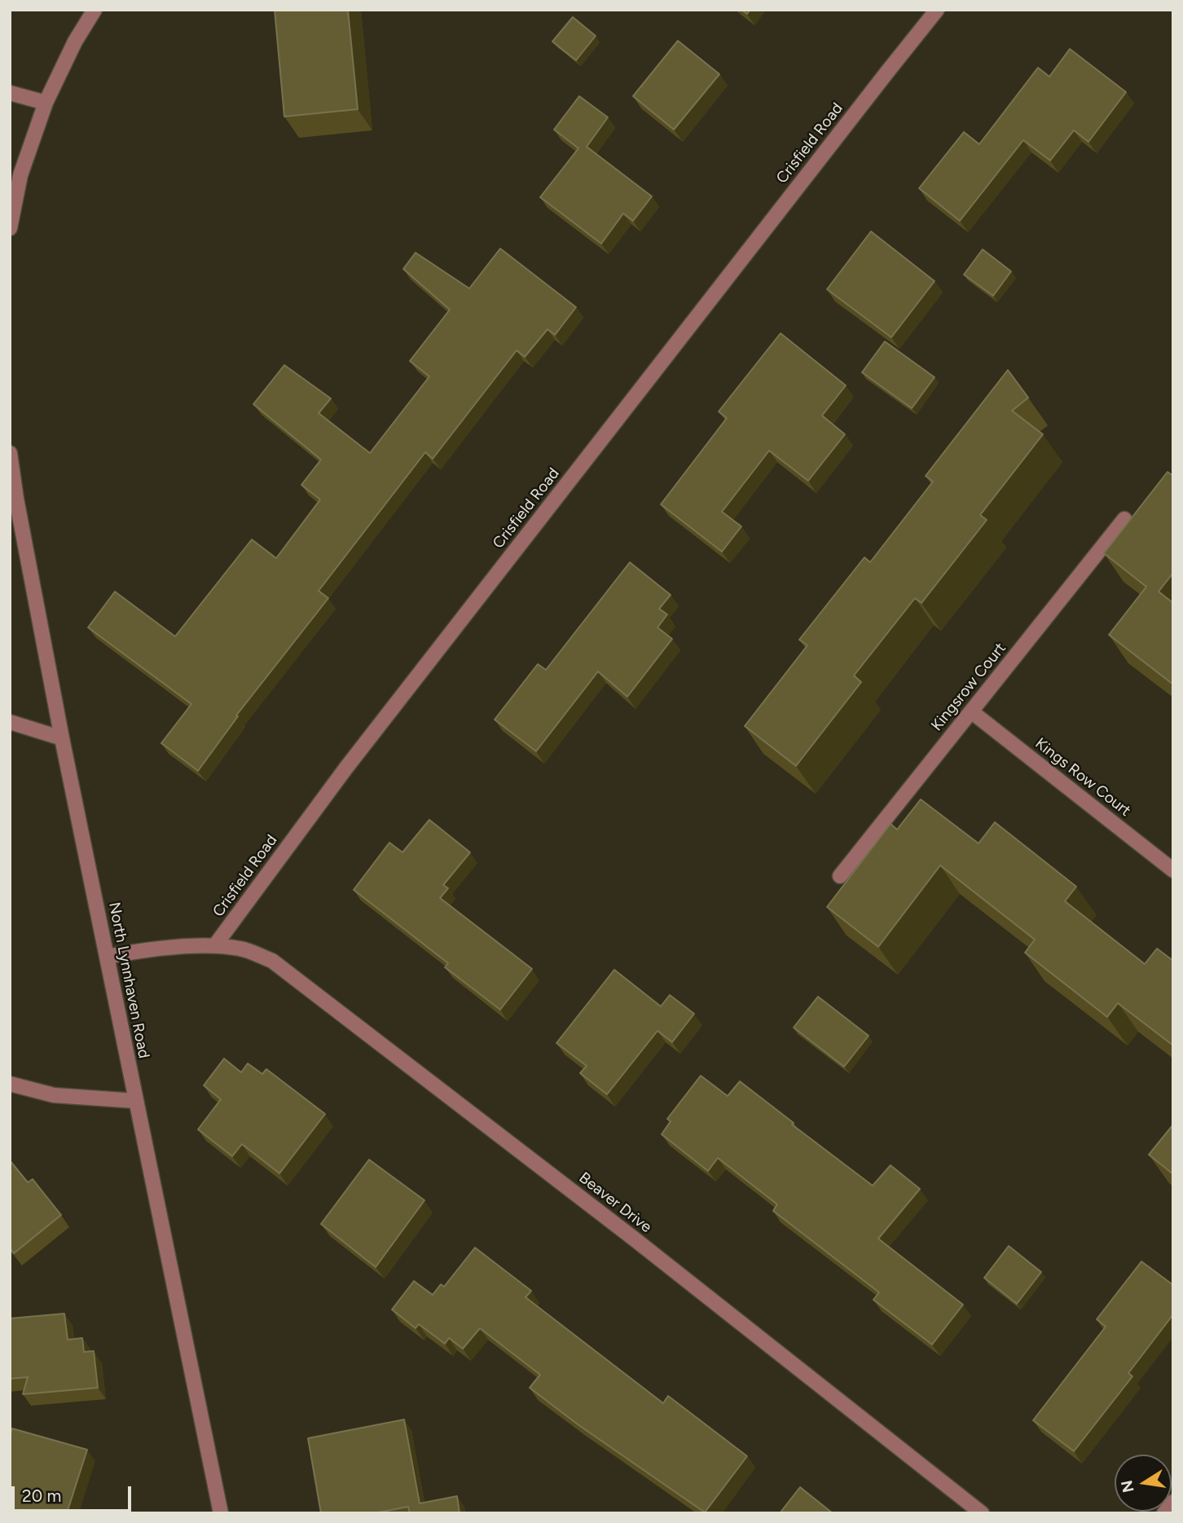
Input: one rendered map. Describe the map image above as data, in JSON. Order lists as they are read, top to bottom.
{
  "streets": {
    "street": [
      "Crisfield Road",
      "Kingsrow Court",
      "Kings Row Court",
      "North Lynnhaven Road",
      "Beaver Drive"
    ]
  },
  "crossings": [
    ["Crisfield Road", "Beaver Drive"],
    ["Kingsrow Court", "Kings Row Court"]
  ],
  "scale_bar": "20 m",
  "north": "left"
}
